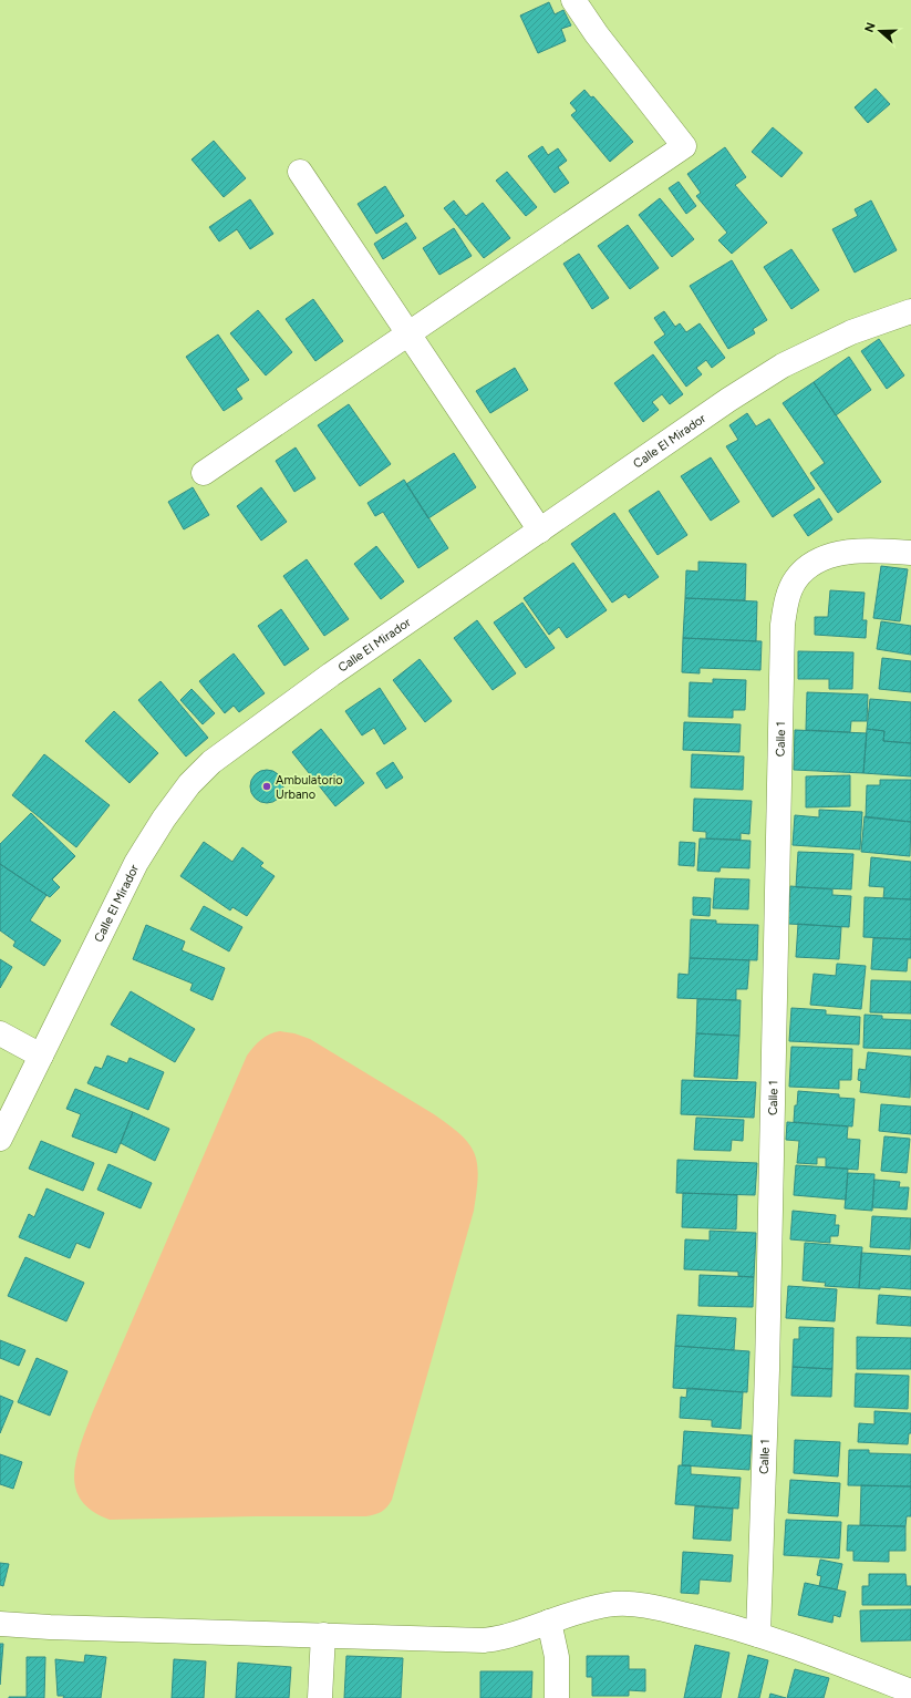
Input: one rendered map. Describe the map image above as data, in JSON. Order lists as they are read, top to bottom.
{
  "streets": {
    "street": ["Calle El Mirador", "Calle 1"]
  },
  "places": ["Ambulatorio Urbano"],
  "north": "left"
}
